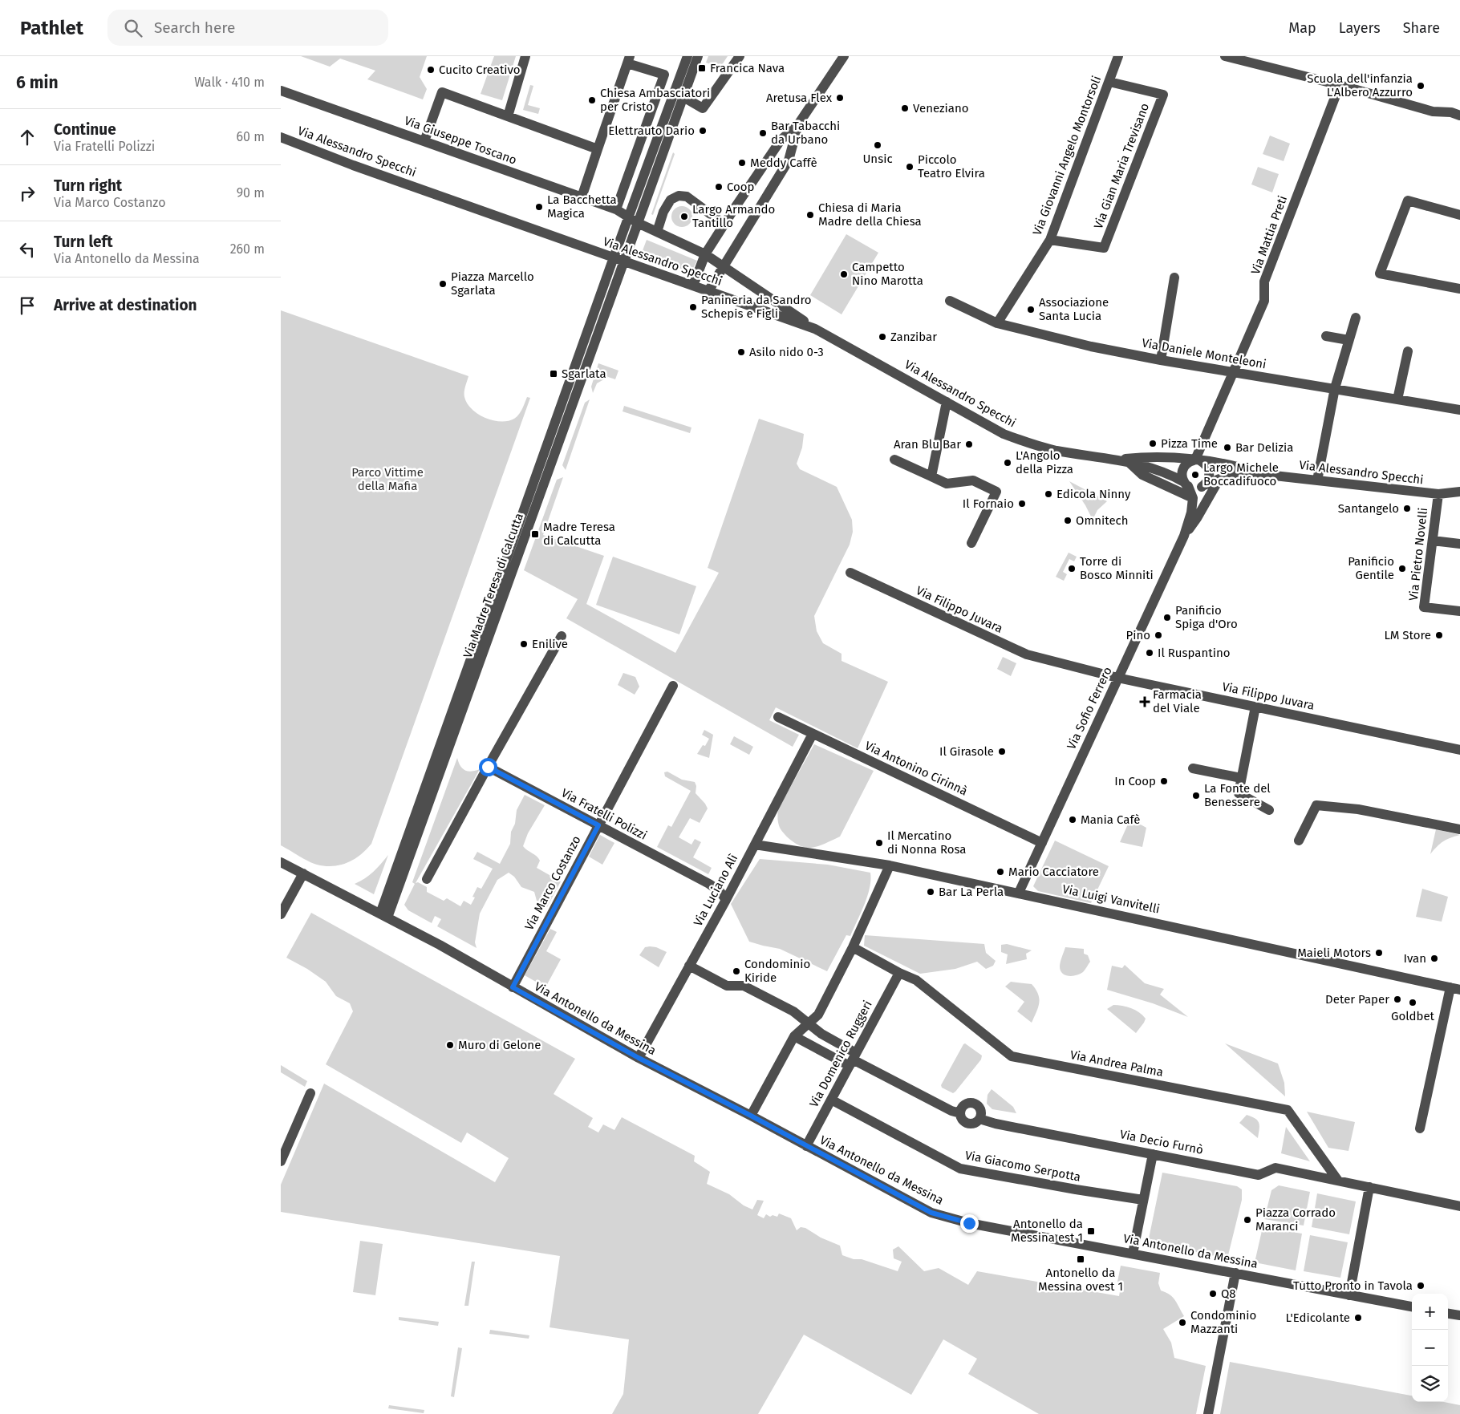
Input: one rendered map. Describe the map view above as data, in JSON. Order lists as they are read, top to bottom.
{
  "streets": {
    "street": [
      "Via Giuseppe Toscano",
      "Via Alessandro Specchi",
      "Via Giovanni Angelo Montorsoli",
      "Via Gian Maria Trevisano",
      "Via Mattia Preti",
      "Via Daniele Monteleoni",
      "Via Pietro Novelli",
      "Via Madre Teresa di Calcutta",
      "Via Filippo Juvara",
      "Via Sofio Ferrero",
      "Via Antonino Cirinnà",
      "Via Fratelli Polizzi",
      "Via Marco Costanzo",
      "Via Luciano Alì",
      "Via Luigi Vanvitelli",
      "Via Antonello da Messina",
      "Via Domenico Ruggeri",
      "Via Andrea Palma",
      "Via Decio Furnò",
      "Via Giacomo Serpotta"
    ]
  },
  "crossings": [
    ["Via Giuseppe Toscano", "Via Alessandro Specchi"],
    ["Via Giuseppe Toscano", "Via Madre Teresa di Calcutta"],
    ["Via Alessandro Specchi", "Via Pietro Novelli"],
    ["Via Alessandro Specchi", "Via Madre Teresa di Calcutta"],
    ["Via Giovanni Angelo Montorsoli", "Via Gian Maria Trevisano"],
    ["Via Giovanni Angelo Montorsoli", "Via Daniele Monteleoni"],
    ["Via Mattia Preti", "Via Daniele Monteleoni"],
    ["Via Madre Teresa di Calcutta", "Via Antonello da Messina"],
    ["Via Filippo Juvara", "Via Sofio Ferrero"],
    ["Via Sofio Ferrero", "Via Antonino Cirinnà"],
    ["Via Sofio Ferrero", "Via Luigi Vanvitelli"],
    ["Via Antonino Cirinnà", "Via Luciano Alì"],
    ["Via Fratelli Polizzi", "Via Marco Costanzo"],
    ["Via Fratelli Polizzi", "Via Luciano Alì"],
    ["Via Marco Costanzo", "Via Antonello da Messina"],
    ["Via Luciano Alì", "Via Luigi Vanvitelli"],
    ["Via Luciano Alì", "Via Antonello da Messina"],
    ["Via Antonello da Messina", "Via Domenico Ruggeri"],
    ["Via Domenico Ruggeri", "Via Andrea Palma"],
    ["Via Domenico Ruggeri", "Via Giacomo Serpotta"],
    ["Via Andrea Palma", "Via Decio Furnò"]
  ],
  "parks": ["Parco Vittime della Mafia"],
  "places": {
    "transit": [
      "Francica Nava",
      "Sgarlata",
      "Madre Teresa di Calcutta",
      "Antonello da Messina est 1",
      "Antonello da Messina ovest 1"
    ],
    "other": [
      "Cucito Creativo",
      "Scuola dell'infanzia L'Albero Azzurro",
      "Aretusa Flex",
      "Chiesa Ambasciatori per Cristo",
      "Veneziano",
      "Elettrauto Dario",
      "Bar Tabacchi da Urbano",
      "Unsic",
      "Meddy Caffè",
      "Piccolo Teatro Elvira",
      "Coop",
      "La Bacchetta Magica",
      "Chiesa di Maria Madre della Chiesa",
      "Largo Armando Tantillo",
      "Campetto Nino Marotta",
      "Piazza Marcello Sgarlata",
      "Panineria da Sandro Schepis e Figli",
      "Associazione Santa Lucia",
      "Zanzibar",
      "Asilo nido 0-3",
      "Pizza Time",
      "Aran Blu Bar",
      "Bar Delizia",
      "L'Angolo della Pizza",
      "Largo Michele Boccadifuoco",
      "Edicola Ninny",
      "Il Fornaio",
      "Santangelo",
      "Omnitech",
      "Torre di Bosco Minniti",
      "Panificio Gentile",
      "Panificio Spiga d'Oro",
      "Pino",
      "LM Store",
      "Enilive",
      "Il Ruspantino",
      "Il Girasole",
      "In Coop",
      "La Fonte del Benessere",
      "Mania Cafè",
      "Il Mercatino di Nonna Rosa",
      "Mario Cacciatore",
      "Bar La Perla",
      "Maieli Motors",
      "Ivan",
      "Condominio Kiride",
      "Deter Paper",
      "Goldbet",
      "Muro di Gelone",
      "Piazza Corrado Maranci",
      "Tutto Pronto in Tavola",
      "Q8",
      "L'Edicolante",
      "Condominio Mazzanti"
    ],
    "health": ["Farmacia del Viale"]
  },
  "page": {
    "header": "Pathlet",
    "search": "Search here",
    "nav": ["Map", "Layers", "Share"],
    "heading": ["6 min", "Walk · 410 m"],
    "list": [
      ["Continue", "Via Fratelli Polizzi", "60 m"],
      ["Turn right", "Via Marco Costanzo", "90 m"],
      ["Turn left", "Via Antonello da Messina", "260 m"],
      "Arrive at destination"
    ],
    "map_buttons": ["+", "−"]
  }
}
